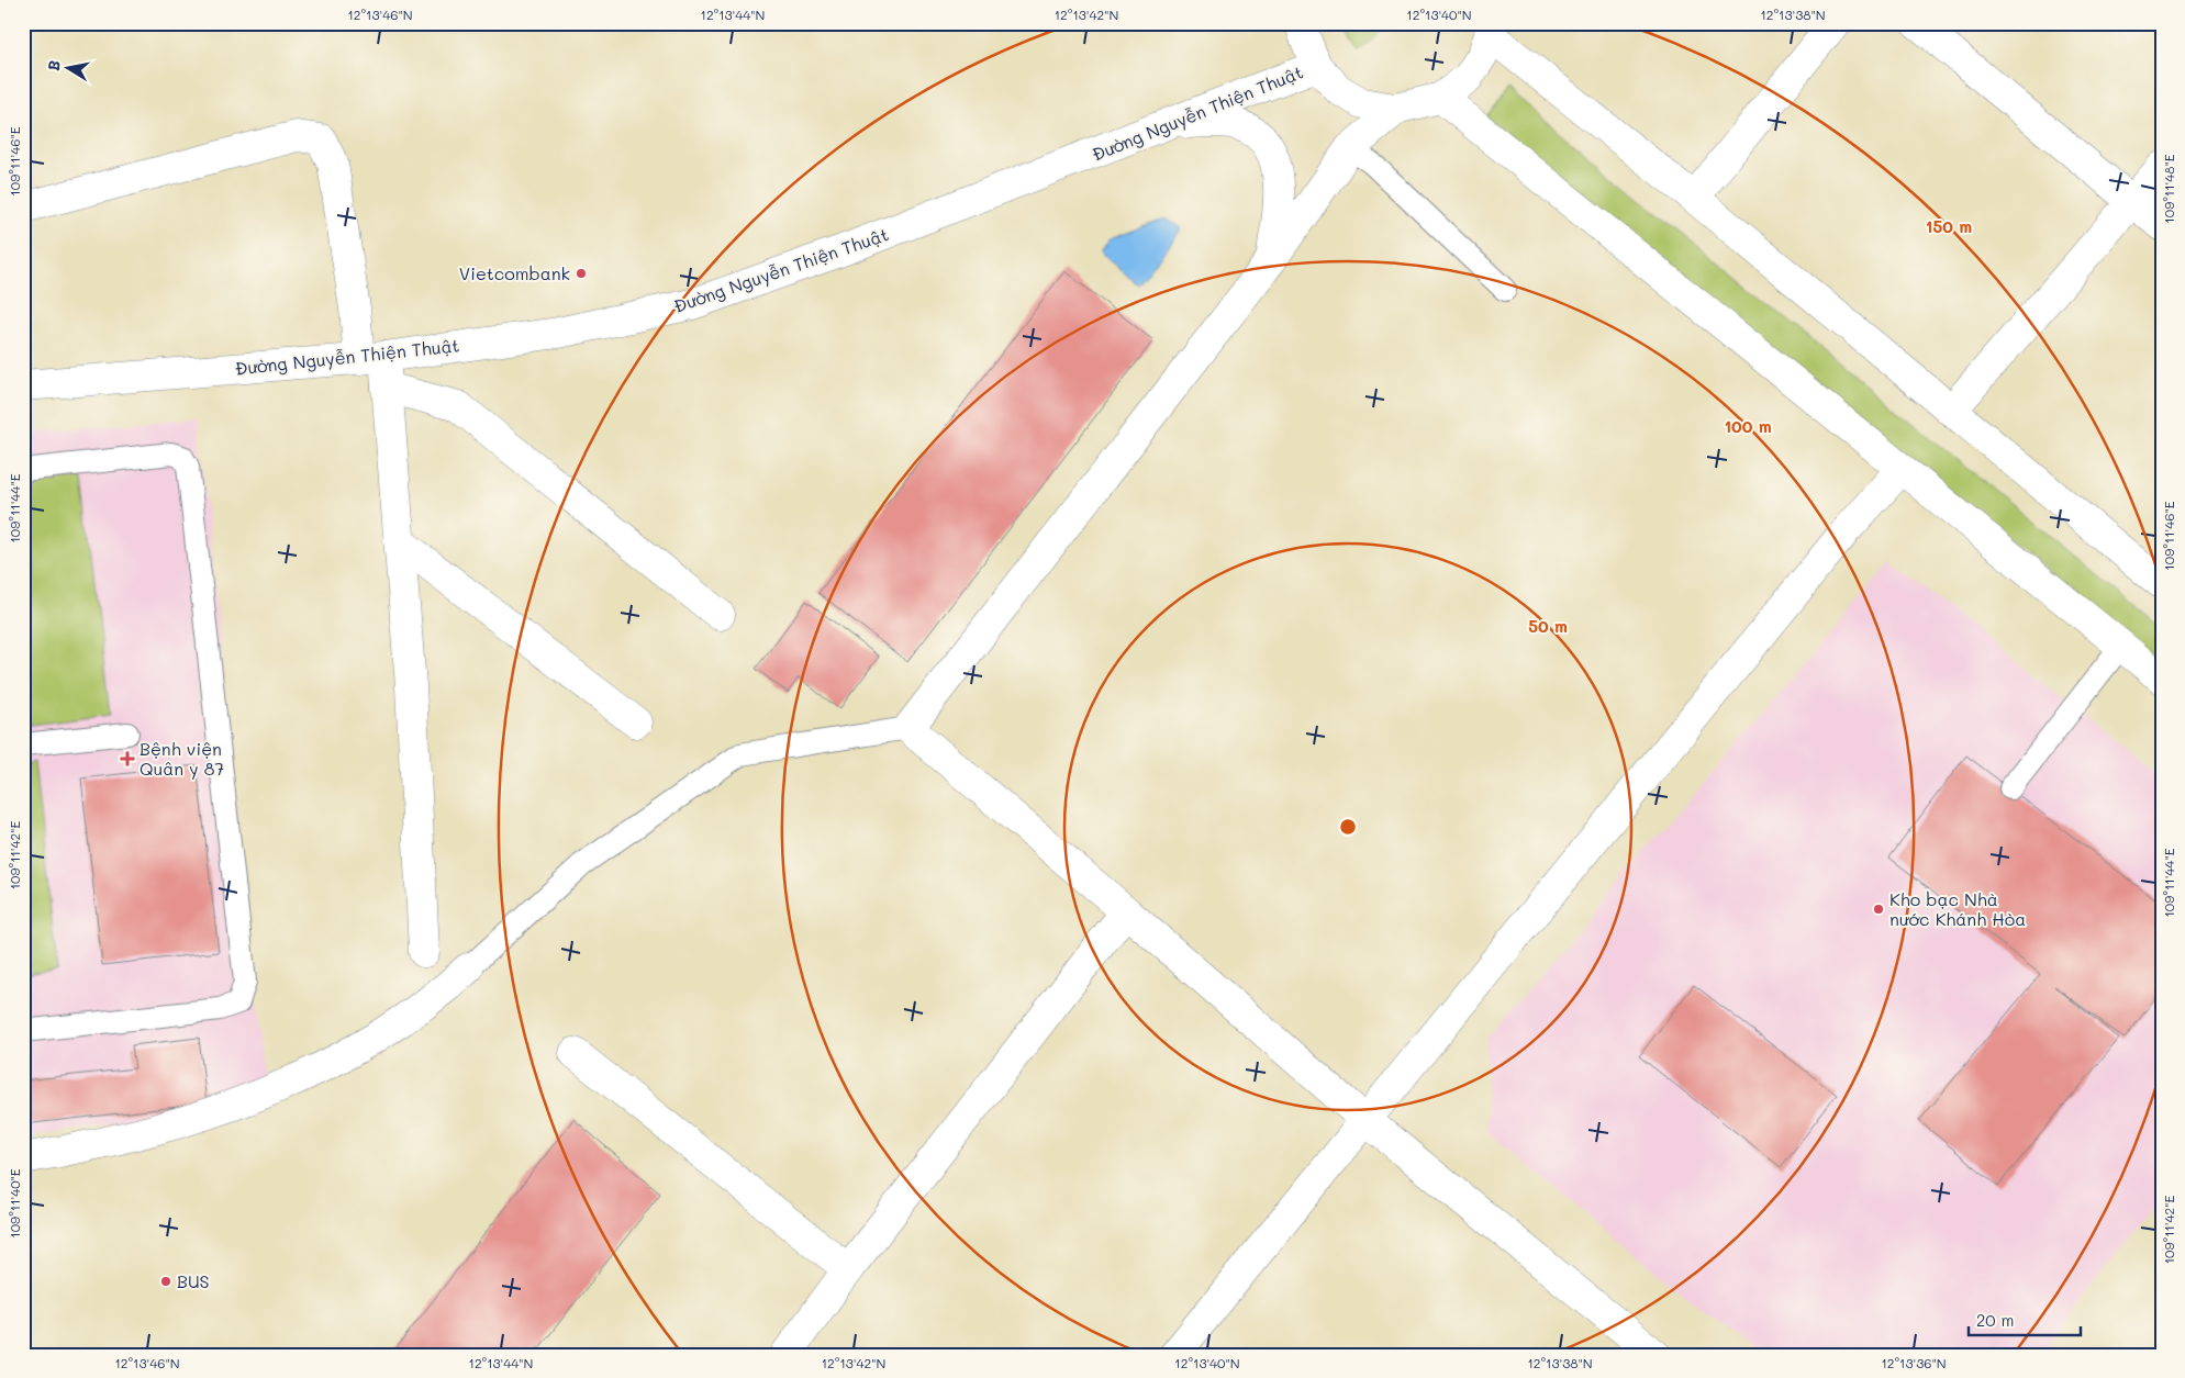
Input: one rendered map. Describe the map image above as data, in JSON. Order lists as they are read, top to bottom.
{
  "streets": {
    "street": ["Đường Nguyễn Thiện Thuật"]
  },
  "places": {
    "other": ["Vietcombank", "Kho bạc Nhà nước Khánh Hòa", "BUS"],
    "health": ["Bệnh viện Quân y 87"]
  },
  "scale_bar": "20 m",
  "north": "left",
  "coordinates": [
    "12°13'46\"N",
    "12°13'44\"N",
    "12°13'42\"N",
    "12°13'40\"N",
    "12°13'38\"N",
    "109°11'46\"E",
    "109°11'48\"E",
    "109°11'44\"E",
    "109°11'42\"E",
    "109°11'40\"E",
    "12°13'36\"N"
  ],
  "rings": ["150 m", "100 m", "50 m"]
}
